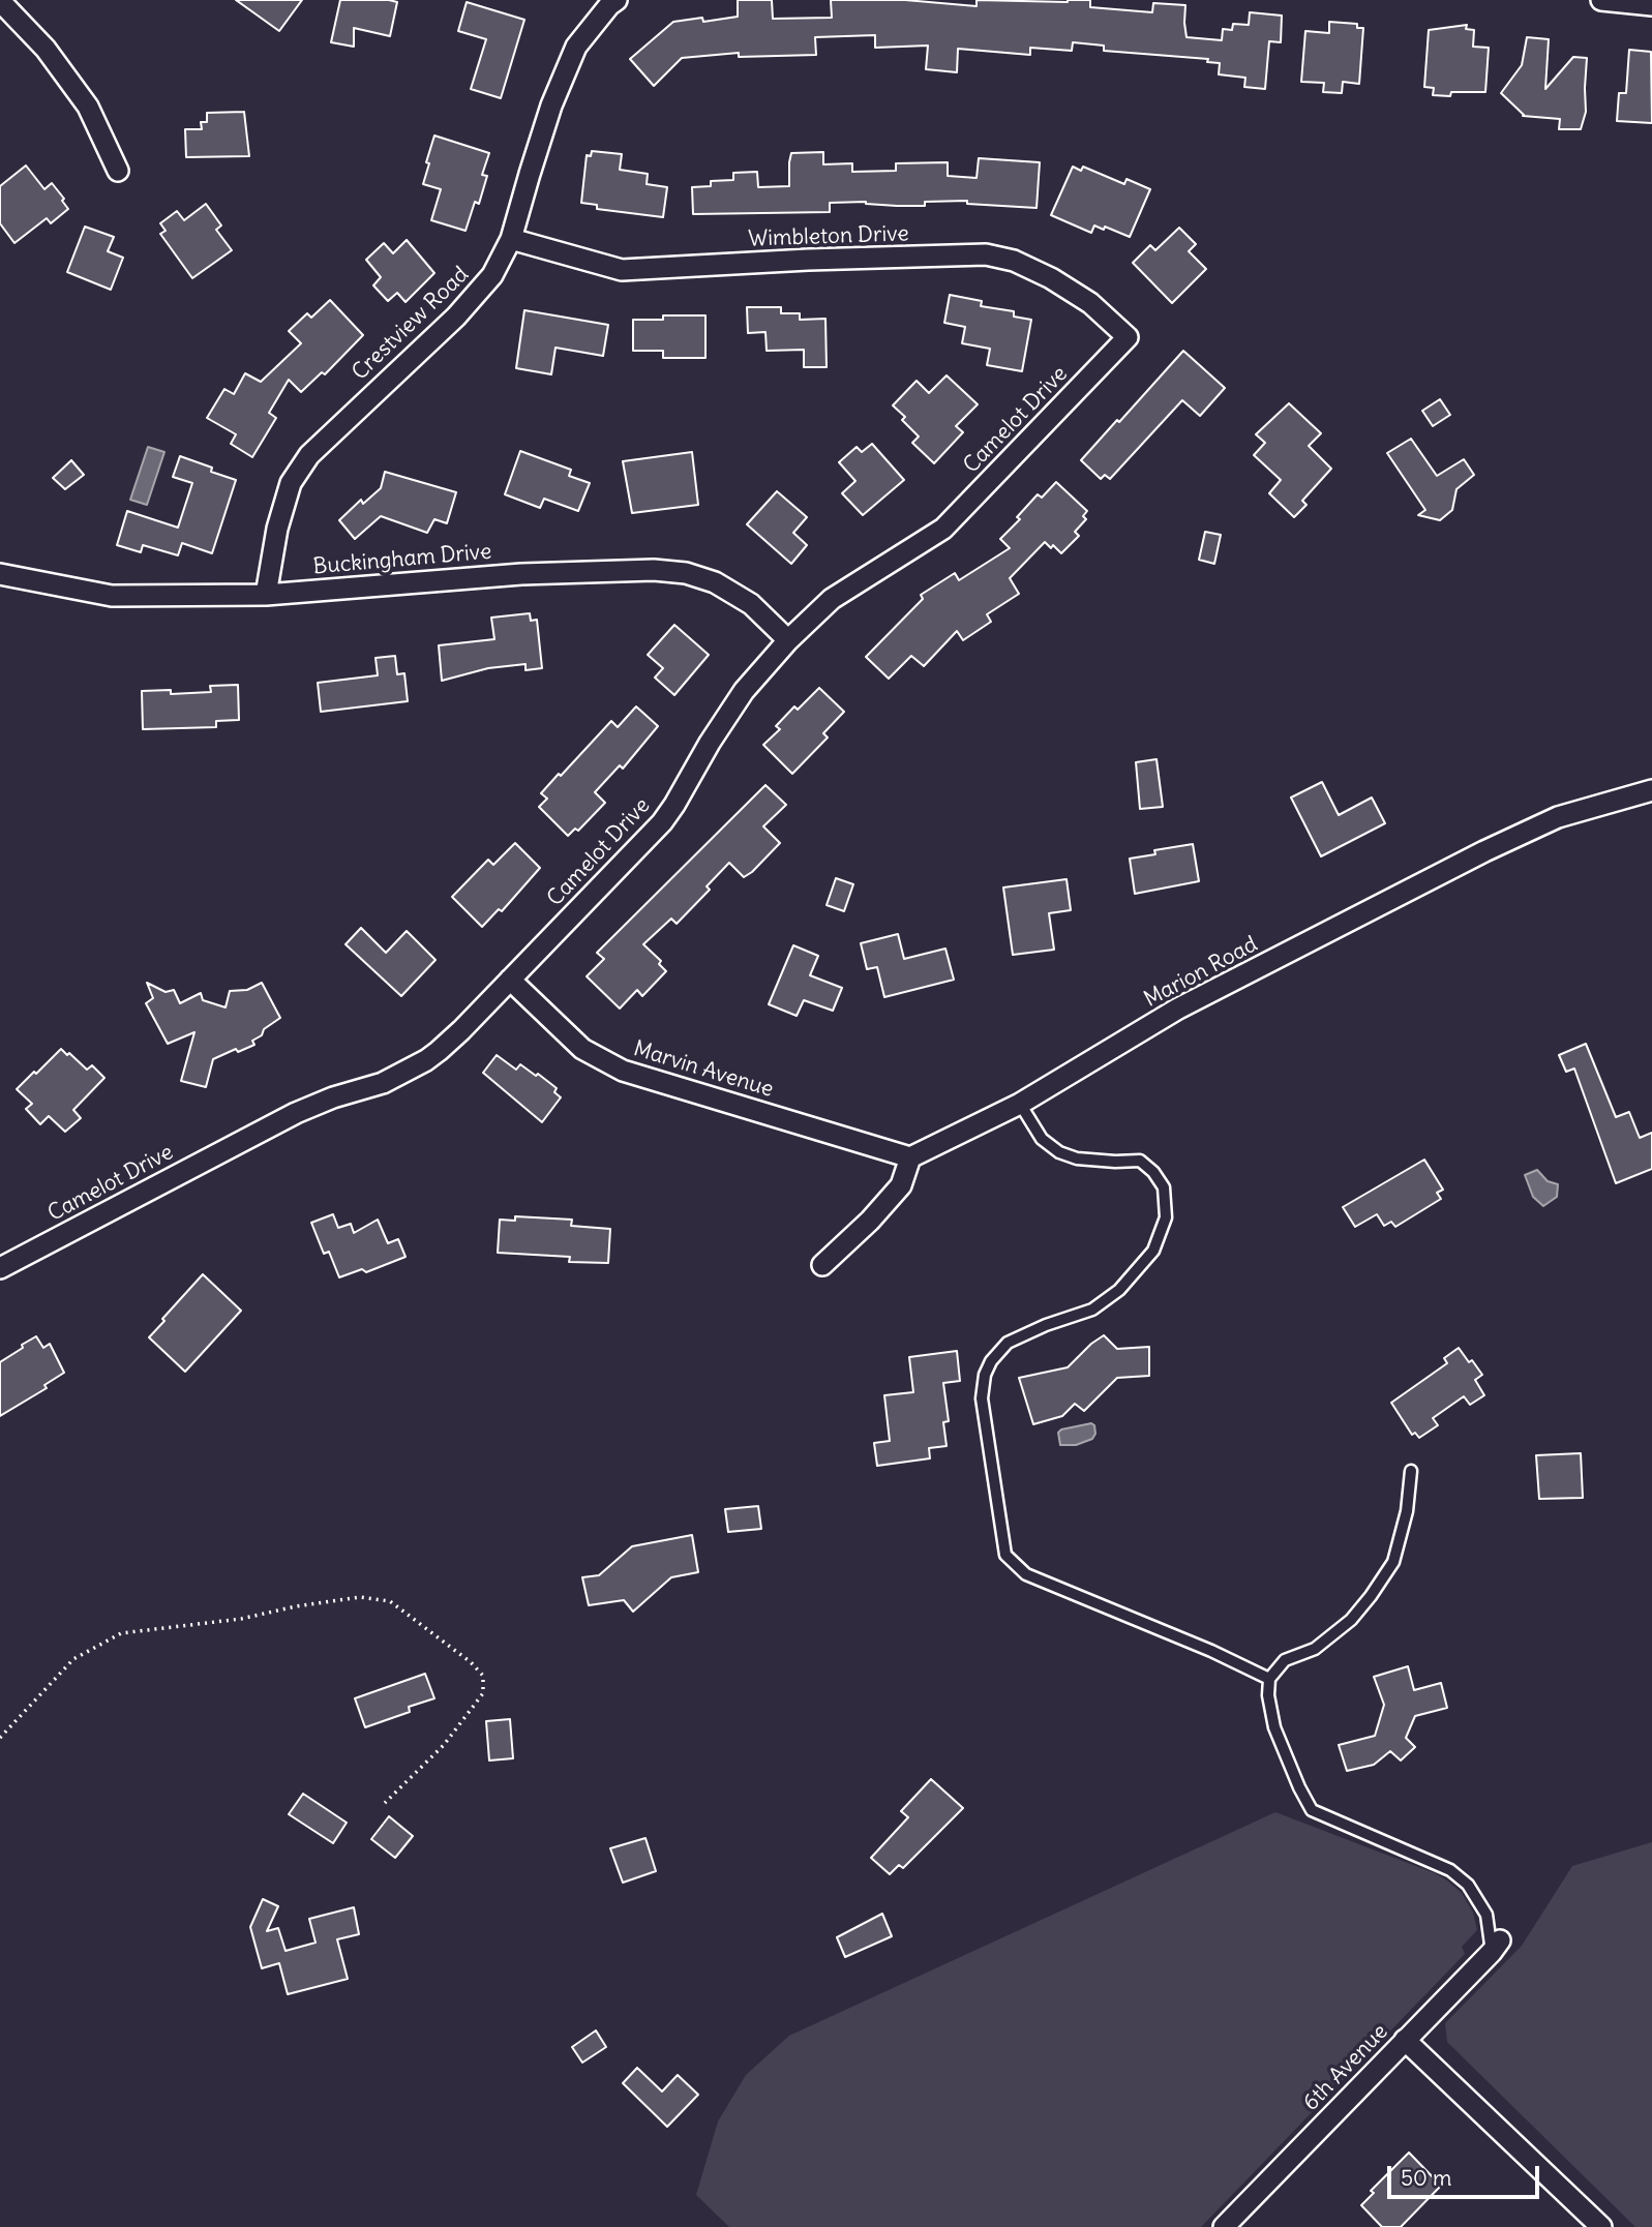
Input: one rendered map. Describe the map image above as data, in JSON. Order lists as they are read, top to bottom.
{
  "streets": {
    "street": [
      "Wimbleton Drive",
      "Crestview Road",
      "Camelot Drive",
      "Buckingham Drive",
      "Marion Road",
      "Marvin Avenue",
      "6th Avenue"
    ]
  },
  "crossings": [
    ["Wimbleton Drive", "Crestview Road"],
    ["Wimbleton Drive", "Camelot Drive"],
    ["Crestview Road", "Buckingham Drive"],
    ["Camelot Drive", "Buckingham Drive"],
    ["Camelot Drive", "Marvin Avenue"],
    ["Marion Road", "Marvin Avenue"]
  ],
  "scale_bar": "50 m"
}
